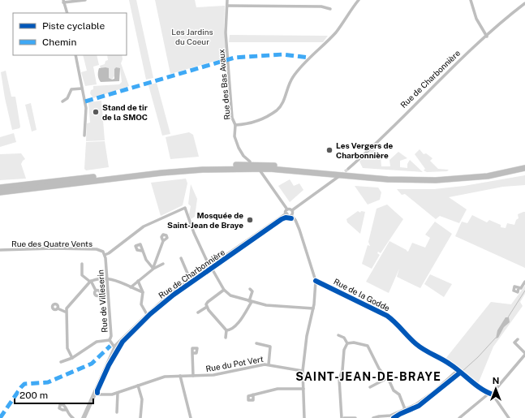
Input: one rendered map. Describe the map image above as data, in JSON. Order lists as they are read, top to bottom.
{
  "streets": {
    "street": [
      "Rue de Charbonnière",
      "Rue des Bas Avaux",
      "Rue des Quatre Vents",
      "Rue de la Godde",
      "Rue de Villeserin",
      "Rue du Pot Vert"
    ]
  },
  "crossings": [
    ["Rue de Charbonnière", "Rue de Villeserin"],
    ["Rue de Charbonnière", "Rue du Pot Vert"],
    ["Rue des Quatre Vents", "Rue de Villeserin"]
  ],
  "districts": ["SAINT-JEAN-DE-BRAYE"],
  "parks": ["Les Jardins du Coeur"],
  "places": ["Stand de tir de la SMOC", "Les Vergers de Charbonnière", "Mosquée de Saint-Jean de Braye"],
  "legend": ["Piste cyclable", "Chemin"],
  "scale_bar": "200 m",
  "north": "top"
}
